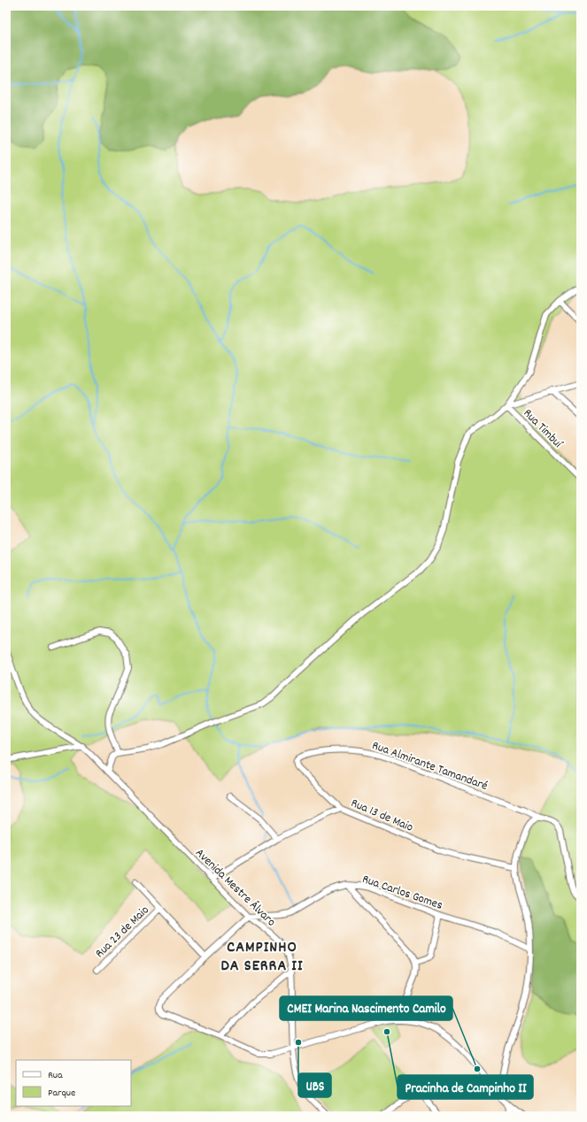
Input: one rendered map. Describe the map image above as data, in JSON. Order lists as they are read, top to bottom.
{
  "streets": {
    "street": [
      "Rua Timbuí",
      "Rua Almirante Tamandaré",
      "Rua 13 de Maio",
      "Avenida Mestre Álvaro",
      "Rua Carlos Gomes",
      "Rua 23 de Maio"
    ]
  },
  "crossings": [
    ["Rua Almirante Tamandaré", "Rua 13 de Maio"],
    ["Rua 13 de Maio", "Avenida Mestre Álvaro"],
    ["Avenida Mestre Álvaro", "Rua Carlos Gomes"]
  ],
  "districts": ["CAMPINHO DA SERRA II"],
  "places": ["Pracinha de Campinho II", "UBS", "CMEI Marina Nascimento Camilo"],
  "legend": ["Rua", "Parque"]
}
